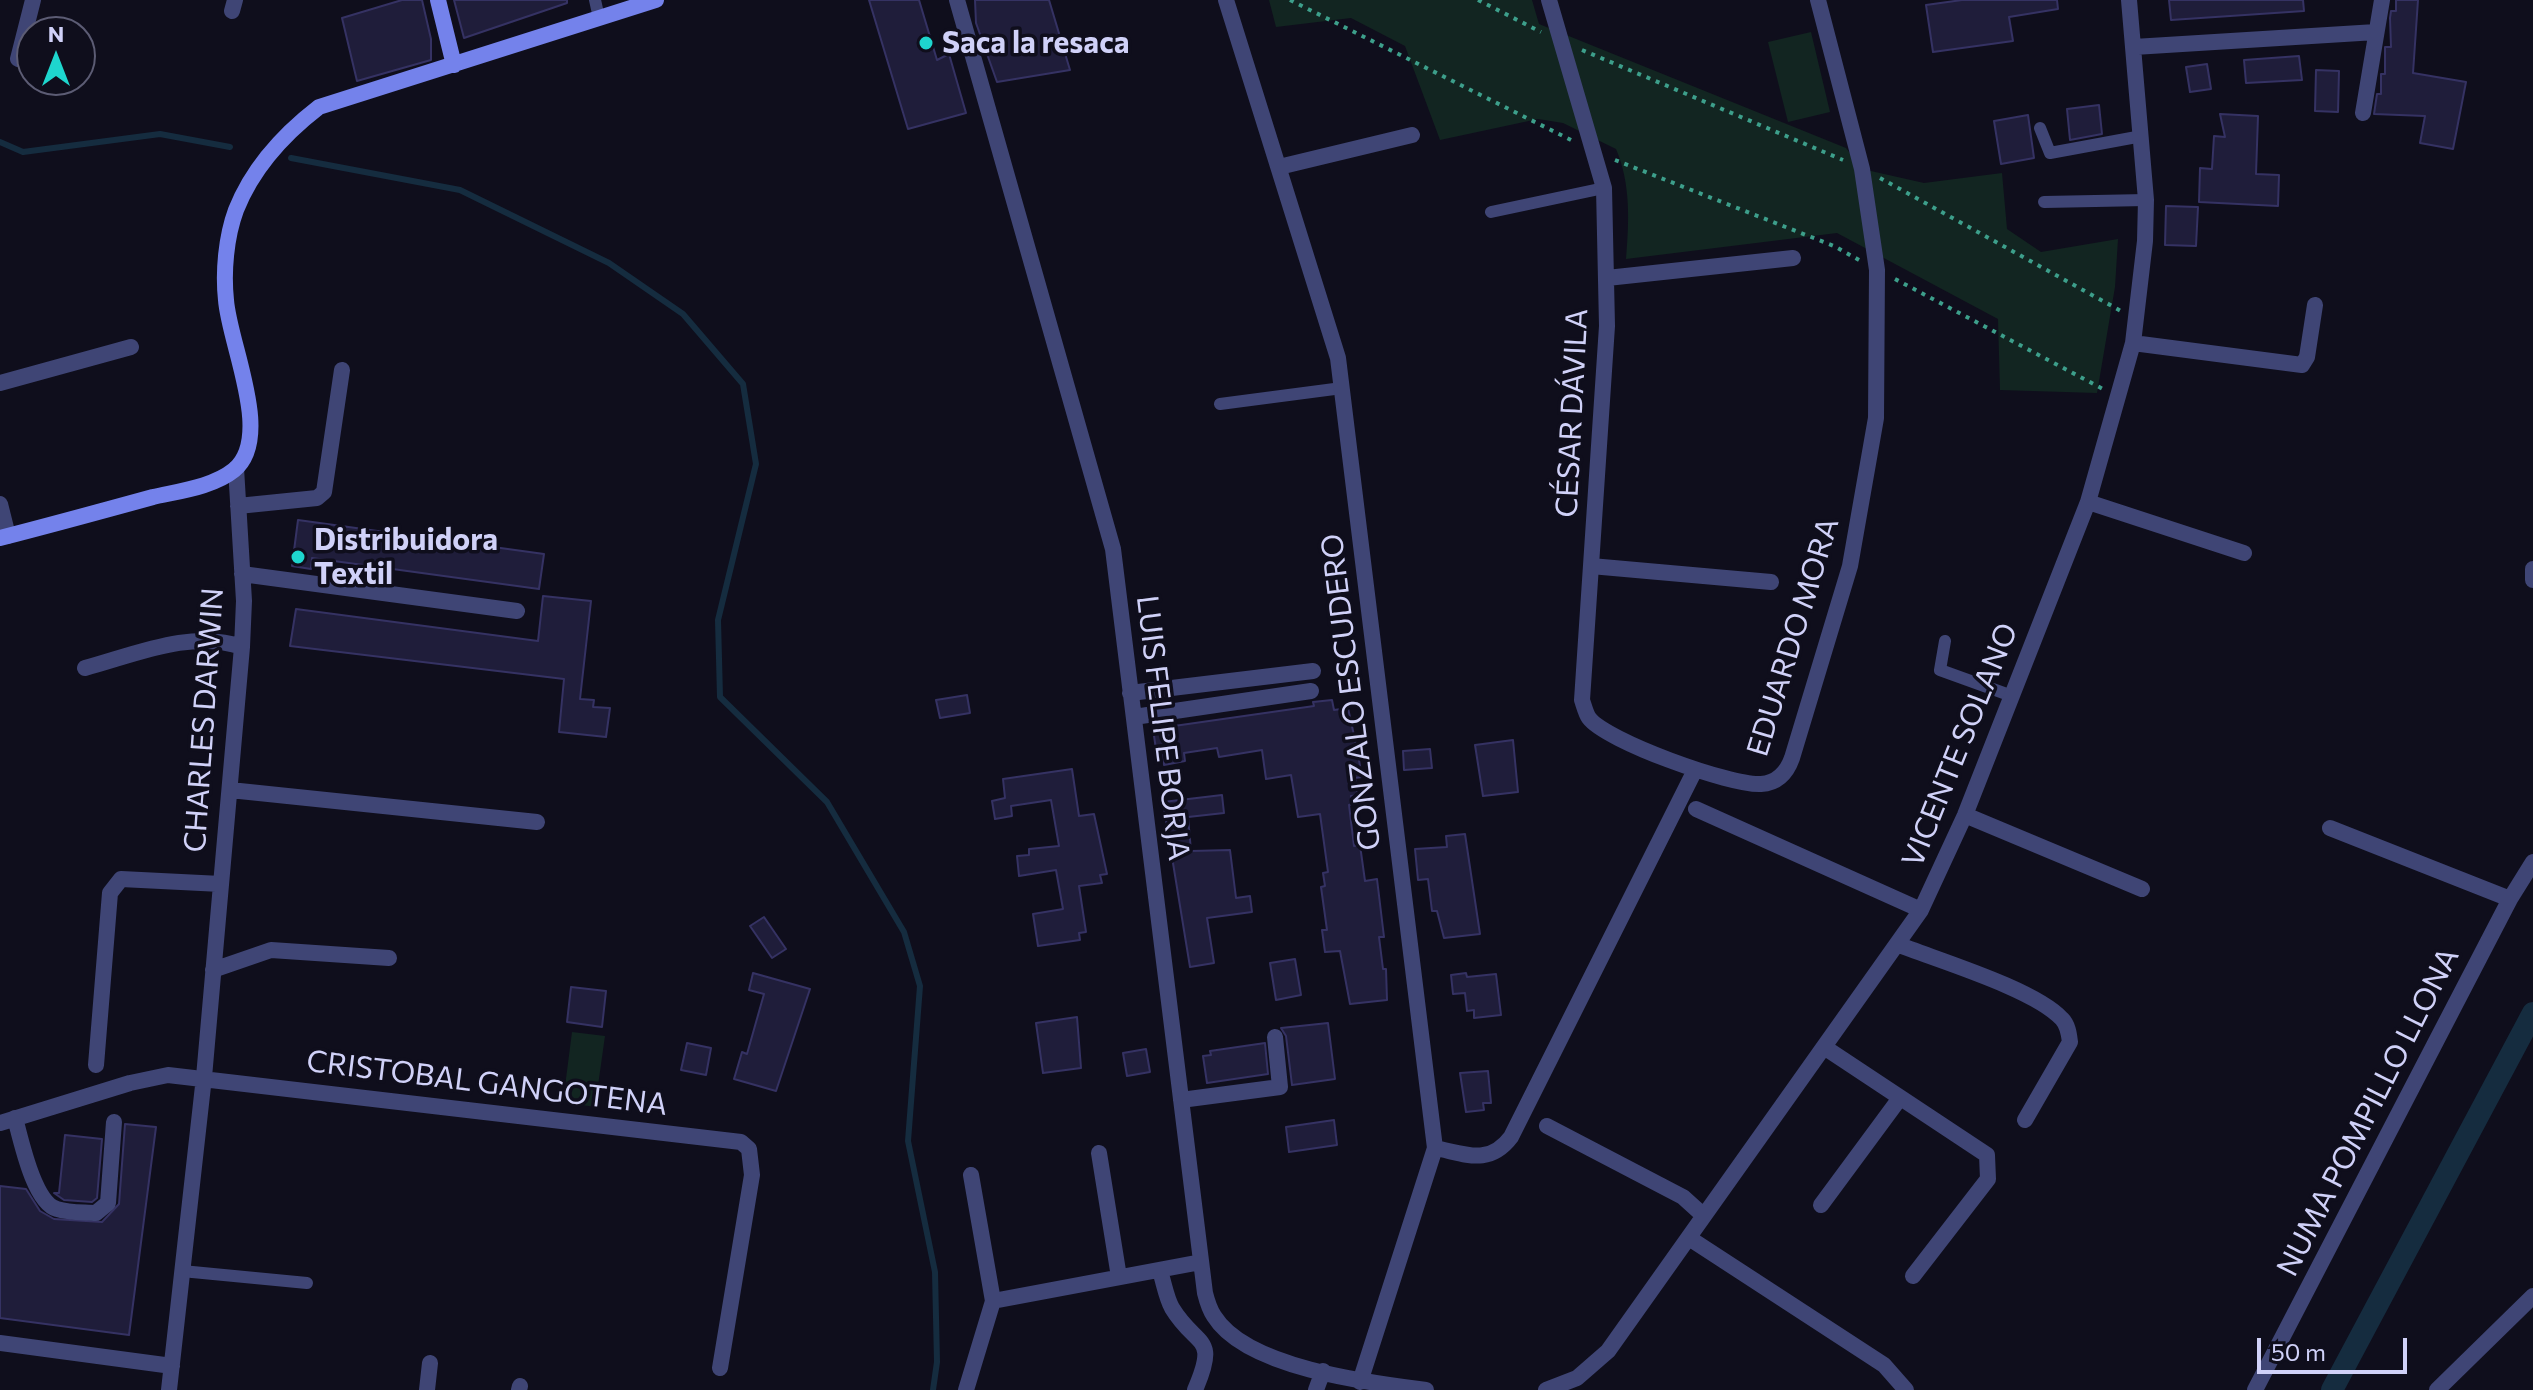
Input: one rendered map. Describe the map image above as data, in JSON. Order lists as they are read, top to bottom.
{
  "streets": {
    "street": [
      "CÉSAR DÁVILA",
      "EDUARDO MORA",
      "GONZALO ESCUDERO",
      "CHARLES DARWIN",
      "LUIS FELIPE BORJA",
      "VICENTE SOLANO",
      "CRISTOBAL GANGOTENA",
      "NUMA POMPILLO LLONA"
    ]
  },
  "crossings": [
    ["CÉSAR DÁVILA", "EDUARDO MORA"],
    ["GONZALO ESCUDERO", "LUIS FELIPE BORJA"],
    ["CHARLES DARWIN", "CRISTOBAL GANGOTENA"]
  ],
  "places": ["Saca la resaca", "Distribuidora Textil"],
  "scale_bar": "50 m",
  "north": "top"
}
